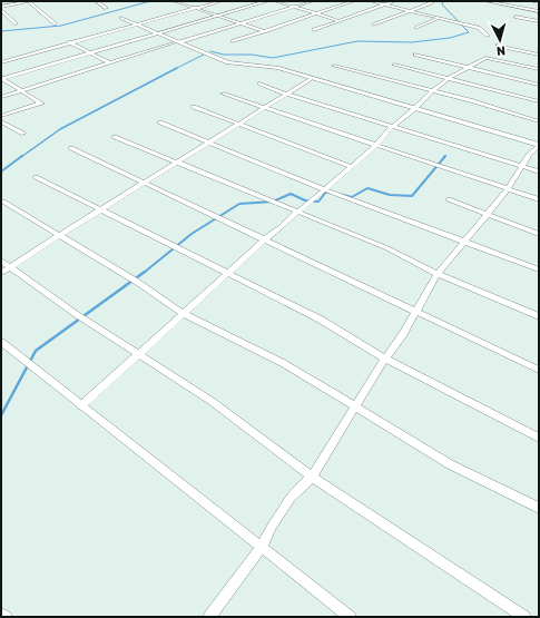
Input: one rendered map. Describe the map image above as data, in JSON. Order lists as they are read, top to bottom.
{
  "north": "bottom"
}
